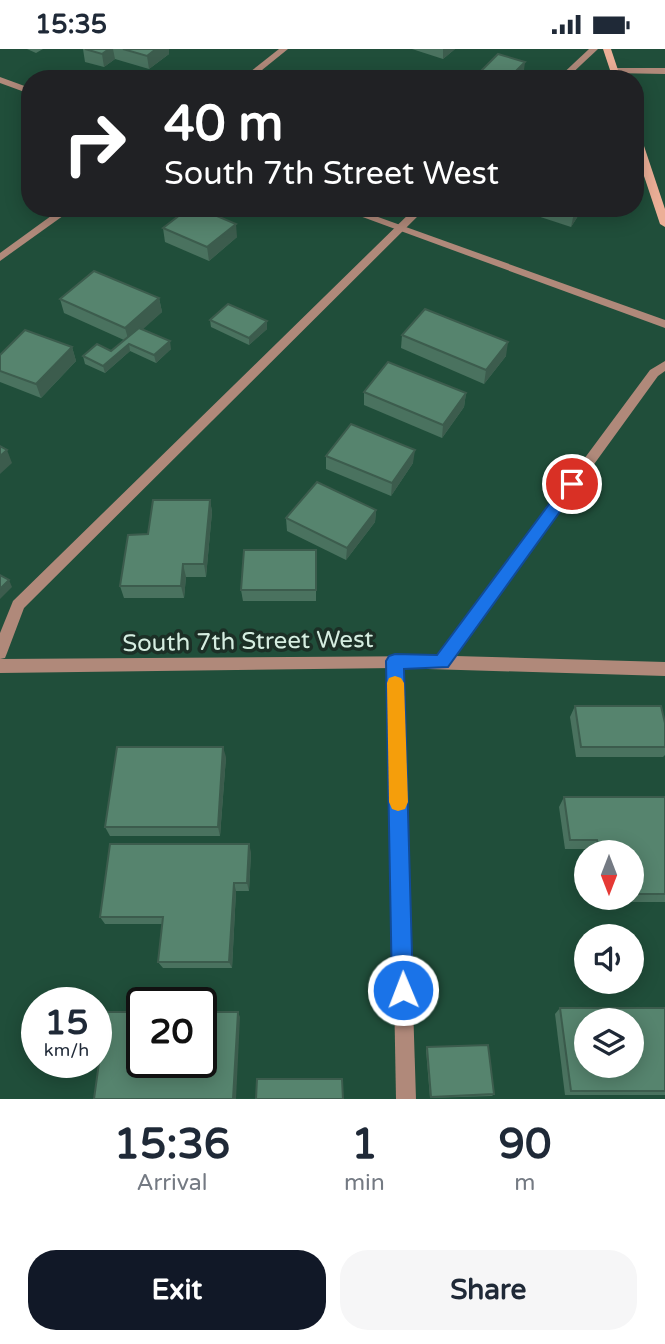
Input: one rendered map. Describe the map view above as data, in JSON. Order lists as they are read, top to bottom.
{
  "streets": {
    "street": ["South 7th Street West"]
  },
  "north": "bottom",
  "page": {
    "status": "15:35",
    "turn": ["40 m", "South 7th Street West"],
    "speed": "15 km/h",
    "limit": "20",
    "eta": [
      "15:36",
      "Arrival",
      "1",
      "min",
      "90",
      "m"
    ],
    "buttons": ["Exit", "Share"]
  }
}
